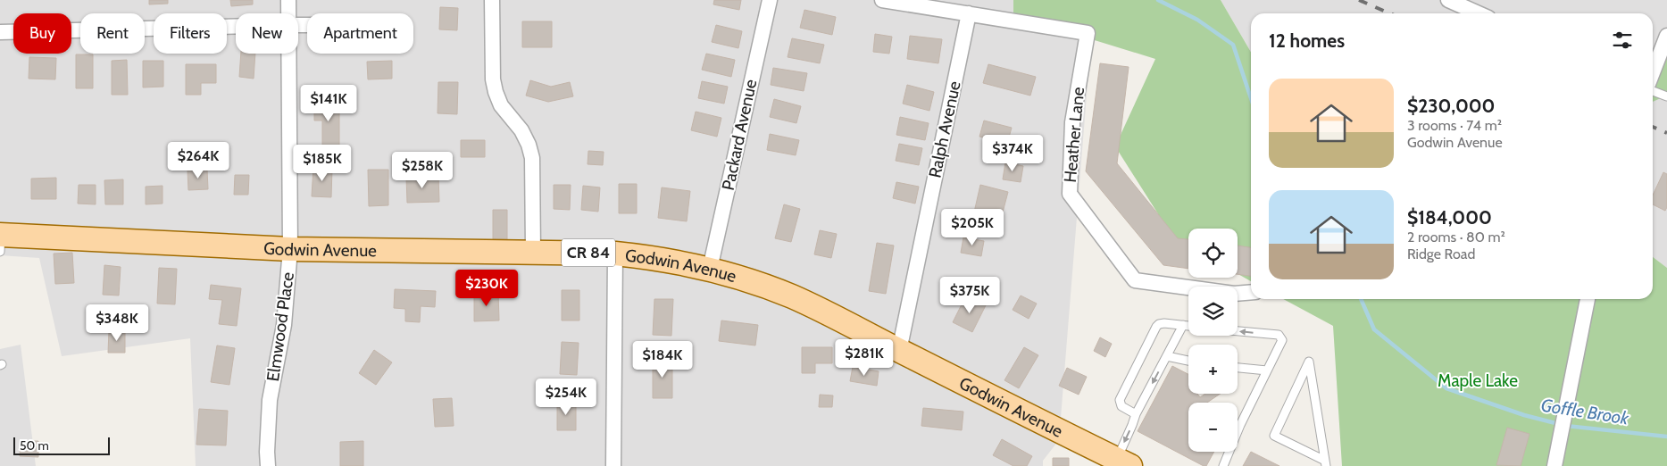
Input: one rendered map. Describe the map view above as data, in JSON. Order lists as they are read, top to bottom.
{
  "streets": {
    "main road": ["Godwin Avenue", "CR 84"],
    "street": [
      "Ralph Avenue",
      "Packard Avenue",
      "Heather Lane",
      "Elmwood Place"
    ]
  },
  "crossings": [
    ["Ralph Avenue", "Heather Lane"],
    ["Ralph Avenue", "Godwin Avenue"],
    ["Packard Avenue", "Godwin Avenue"],
    ["Godwin Avenue", "Elmwood Place"]
  ],
  "water": ["Goffle Brook"],
  "parks": ["Maple Lake"],
  "scale_bar": "50 m",
  "page": {
    "chip": [
      "Buy",
      "Rent",
      "Filters",
      "New",
      "Apartment"
    ],
    "heading": "12 homes",
    "list": [
      {
        "name": "$230,000",
        "note": "3 rooms · 74 m² · Godwin Avenue"
      },
      {
        "name": "$184,000",
        "note": "2 rooms · 80 m² · Ridge Road"
      }
    ],
    "price": [
      "$141K",
      "$374K",
      "$264K",
      "$185K",
      "$258K",
      "$205K",
      "$230K",
      "$375K",
      "$348K",
      "$281K",
      "$184K",
      "$254K"
    ],
    "map_buttons": ["+", "−"],
    "scale": "50 m"
  }
}
